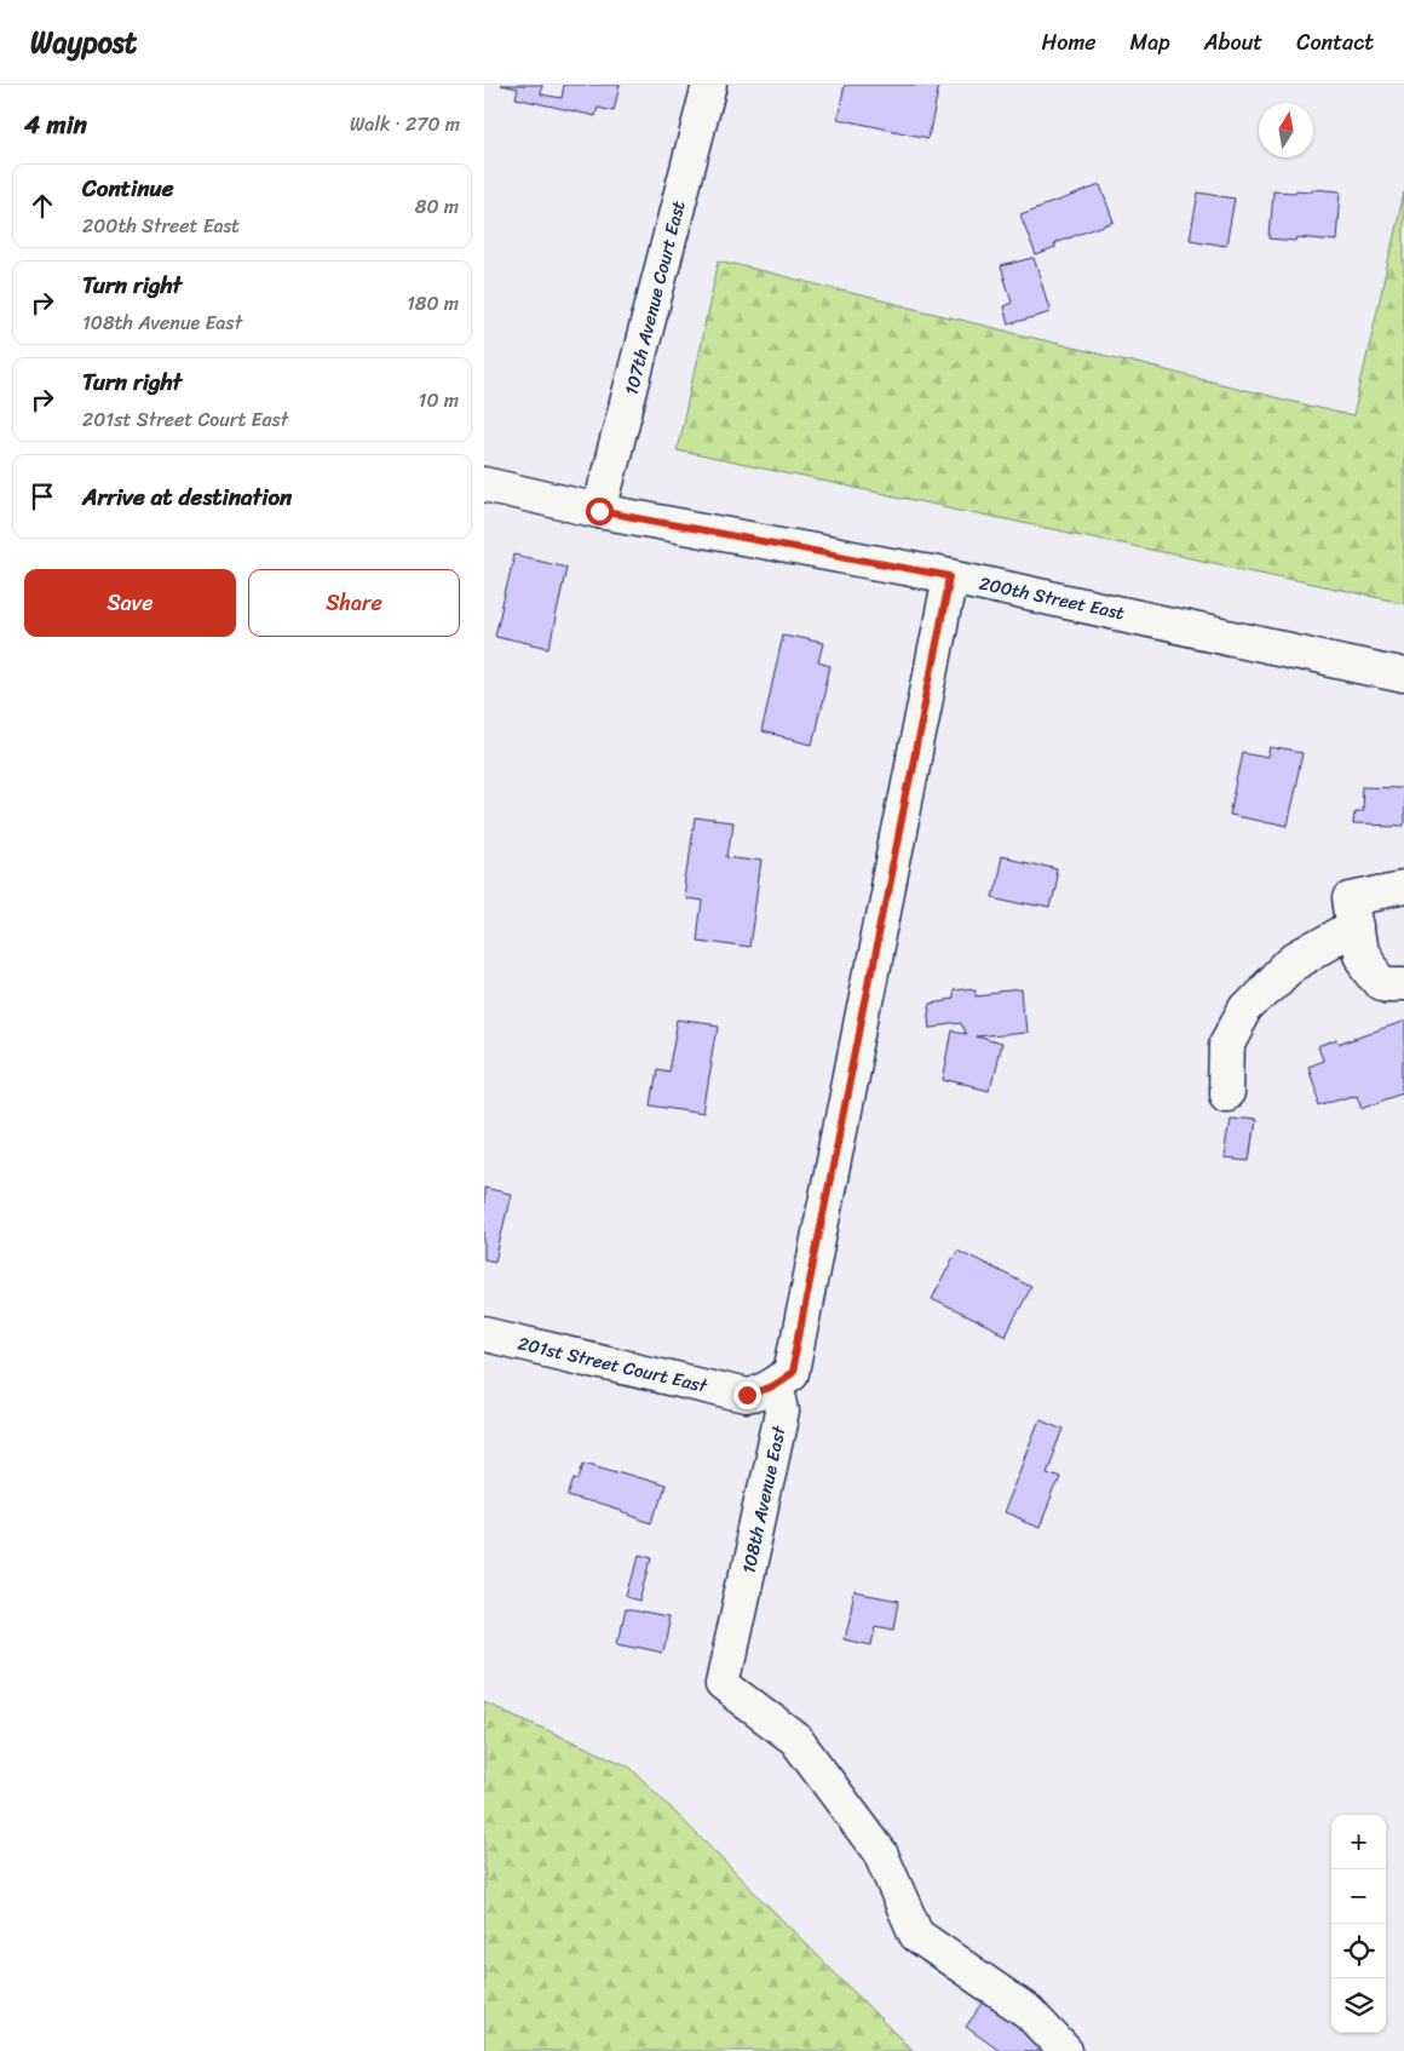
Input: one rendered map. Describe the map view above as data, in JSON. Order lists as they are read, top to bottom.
{
  "streets": {
    "street": [
      "107th Avenue Court East",
      "200th Street East",
      "201st Street Court East",
      "108th Avenue East"
    ]
  },
  "crossings": [
    ["107th Avenue Court East", "200th Street East"],
    ["201st Street Court East", "108th Avenue East"]
  ],
  "north": "top",
  "page": {
    "header": "Waypost",
    "nav": [
      "Home",
      "Map",
      "About",
      "Contact"
    ],
    "heading": ["4 min", "Walk · 270 m"],
    "list": [
      ["Continue", "200th Street East", "80 m"],
      ["Turn right", "108th Avenue East", "180 m"],
      ["Turn right", "201st Street Court East", "10 m"],
      "Arrive at destination"
    ],
    "buttons": ["Save", "Share"],
    "map_buttons": ["+", "−"]
  }
}
